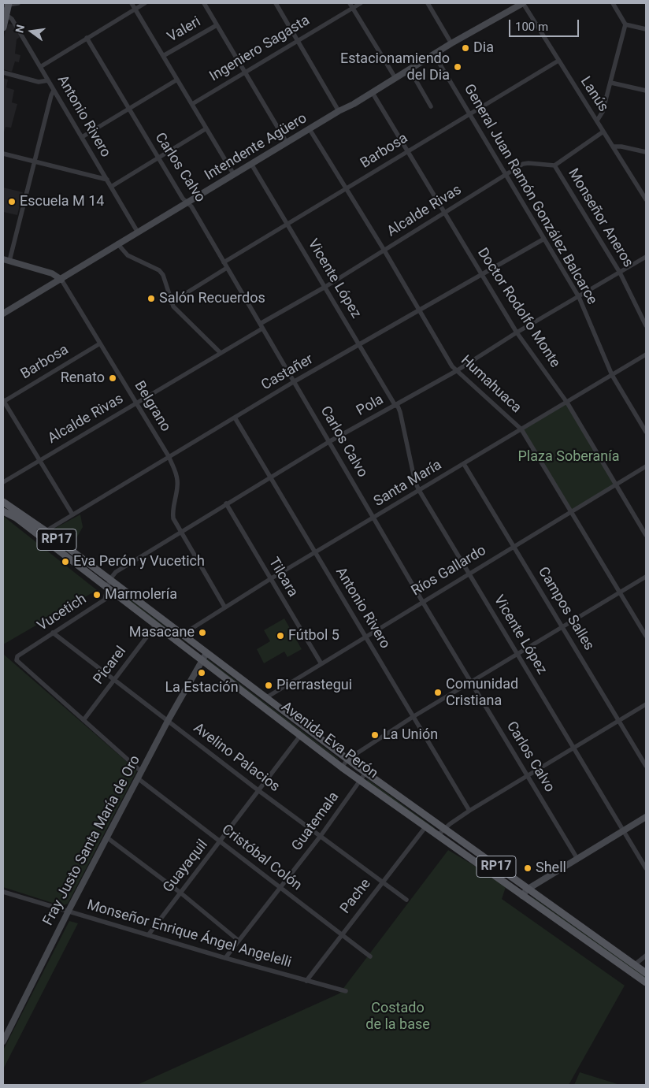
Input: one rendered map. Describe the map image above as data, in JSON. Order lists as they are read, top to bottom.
{
  "streets": {
    "main road": ["RP17", "Avenida Eva Perón"],
    "street": [
      "Valeri",
      "Ingeniero Sagasta",
      "Lanús",
      "Antonio Rivero",
      "Intendente Agüero",
      "Barbosa",
      "Carlos Calvo",
      "General Juan Ramón González Balcarce",
      "Alcalde Rivas",
      "Monseñor Aneros",
      "Vicente López",
      "Doctor Rodolfo Monte",
      "Castañer",
      "Humahuaca",
      "Pola",
      "Belgrano",
      "Santa María",
      "Ríos Gallardo",
      "Tilcara",
      "Campos Salles",
      "Vucetich",
      "Picarel",
      "Avelino Palacios",
      "Guatemala",
      "Fray Justo Santa María de Oro",
      "Cristóbal Colón",
      "Guayaquil",
      "Pache",
      "Monseñor Enrique Ángel Angelelli"
    ]
  },
  "crossings": [
    ["Lanús", "Intendente Agüero"],
    ["Lanús", "Barbosa"],
    ["Antonio Rivero", "Intendente Agüero"],
    ["Antonio Rivero", "Castañer"],
    ["Antonio Rivero", "Pola"],
    ["Antonio Rivero", "Santa María"],
    ["Antonio Rivero", "Ríos Gallardo"],
    ["Intendente Agüero", "Carlos Calvo"],
    ["Intendente Agüero", "General Juan Ramón González Balcarce"],
    ["Intendente Agüero", "Vicente López"],
    ["Intendente Agüero", "Doctor Rodolfo Monte"],
    ["Intendente Agüero", "Humahuaca"],
    ["Intendente Agüero", "Belgrano"],
    ["Barbosa", "Carlos Calvo"],
    ["Barbosa", "General Juan Ramón González Balcarce"],
    ["Barbosa", "Vicente López"],
    ["Barbosa", "Doctor Rodolfo Monte"],
    ["Barbosa", "Humahuaca"],
    ["Barbosa", "Belgrano"],
    ["Carlos Calvo", "Alcalde Rivas"],
    ["Carlos Calvo", "Castañer"],
    ["Carlos Calvo", "Pola"],
    ["Carlos Calvo", "Santa María"],
    ["Carlos Calvo", "Ríos Gallardo"],
    ["General Juan Ramón González Balcarce", "Alcalde Rivas"],
    ["General Juan Ramón González Balcarce", "Castañer"],
    ["General Juan Ramón González Balcarce", "Pola"],
    ["General Juan Ramón González Balcarce", "Santa María"],
    ["Alcalde Rivas", "Monseñor Aneros"],
    ["Alcalde Rivas", "Vicente López"],
    ["Alcalde Rivas", "Doctor Rodolfo Monte"],
    ["Alcalde Rivas", "Humahuaca"],
    ["Alcalde Rivas", "Belgrano"],
    ["Monseñor Aneros", "Pola"],
    ["Vicente López", "Castañer"],
    ["Vicente López", "Pola"],
    ["Vicente López", "Santa María"],
    ["Vicente López", "Ríos Gallardo"],
    ["Doctor Rodolfo Monte", "Castañer"],
    ["Doctor Rodolfo Monte", "Pola"],
    ["Doctor Rodolfo Monte", "Santa María"],
    ["Doctor Rodolfo Monte", "Ríos Gallardo"],
    ["Castañer", "Humahuaca"],
    ["Castañer", "Belgrano"],
    ["Castañer", "Avenida Eva Perón"],
    ["Humahuaca", "Pola"],
    ["Humahuaca", "Santa María"],
    ["Humahuaca", "Ríos Gallardo"],
    ["Pola", "Belgrano"],
    ["Pola", "Tilcara"],
    ["Pola", "Vucetich"],
    ["Pola", "Avenida Eva Perón"],
    ["Belgrano", "Santa María"],
    ["Santa María", "Tilcara"],
    ["Santa María", "Campos Salles"],
    ["Santa María", "Avenida Eva Perón"],
    ["Ríos Gallardo", "Tilcara"],
    ["Ríos Gallardo", "Campos Salles"],
    ["Ríos Gallardo", "Avenida Eva Perón"],
    ["Vucetich", "Picarel"],
    ["Vucetich", "Avenida Eva Perón"],
    ["Vucetich", "Avelino Palacios"],
    ["Picarel", "Avenida Eva Perón"],
    ["Picarel", "Avelino Palacios"],
    ["Avenida Eva Perón", "Guatemala"],
    ["Avenida Eva Perón", "Fray Justo Santa María de Oro"],
    ["Avenida Eva Perón", "Guayaquil"],
    ["Avenida Eva Perón", "Pache"],
    ["Avelino Palacios", "Guatemala"],
    ["Avelino Palacios", "Fray Justo Santa María de Oro"],
    ["Avelino Palacios", "Guayaquil"],
    ["Avelino Palacios", "Pache"],
    ["Guatemala", "Cristóbal Colón"],
    ["Guatemala", "Monseñor Enrique Ángel Angelelli"],
    ["Fray Justo Santa María de Oro", "Cristóbal Colón"],
    ["Fray Justo Santa María de Oro", "Monseñor Enrique Ángel Angelelli"],
    ["Cristóbal Colón", "Guayaquil"],
    ["Cristóbal Colón", "Pache"],
    ["Guayaquil", "Monseñor Enrique Ángel Angelelli"],
    ["Pache", "Monseñor Enrique Ángel Angelelli"]
  ],
  "parks": ["Plaza Soberanía", "Costado de la base"],
  "places": [
    "Dia",
    "Estacionamiendo del Dia",
    "Escuela M 14",
    "Salón Recuerdos",
    "Renato",
    "Eva Perón y Vucetich",
    "Marmolería",
    "Masacane",
    "Fútbol 5",
    "La Estación",
    "Pierrastegui",
    "Comunidad Cristiana",
    "La Unión",
    "Shell"
  ],
  "scale_bar": "100 m",
  "north": "left"
}
